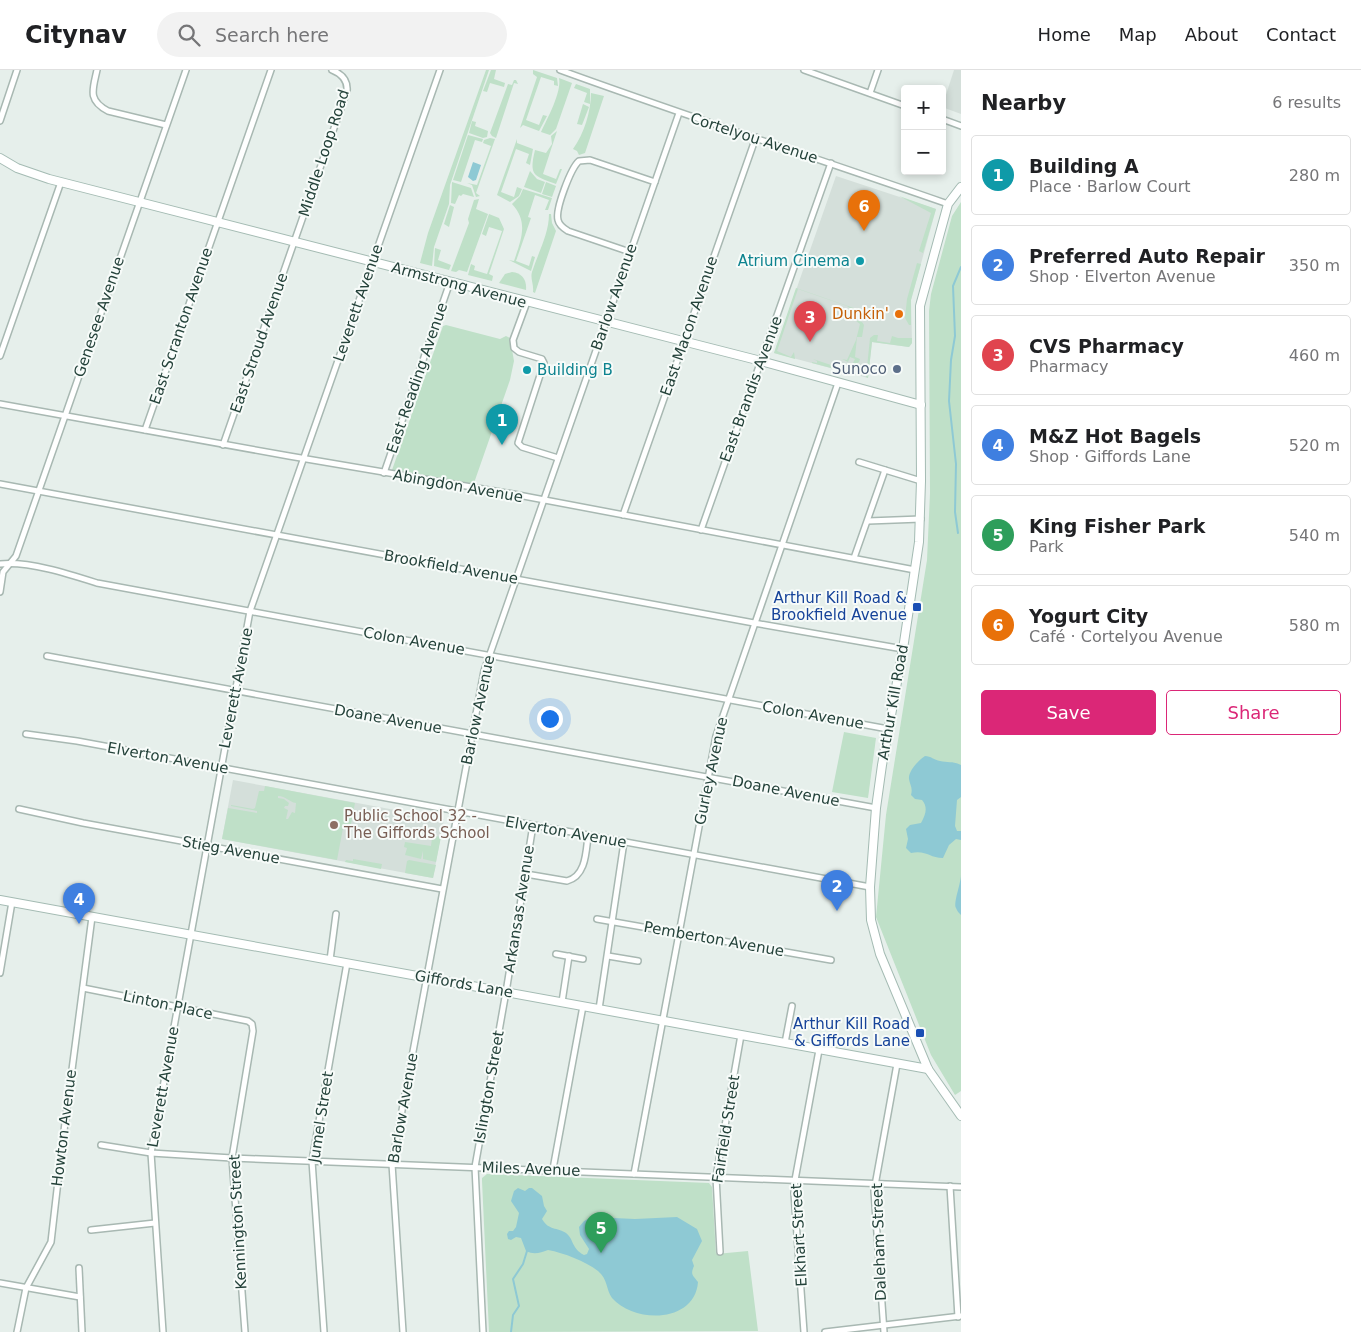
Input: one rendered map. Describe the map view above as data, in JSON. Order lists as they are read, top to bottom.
{
  "streets": {
    "street": [
      "Cortelyou Avenue",
      "Middle Loop Road",
      "Armstrong Avenue",
      "Barlow Avenue",
      "Leverett Avenue",
      "Genesee Avenue",
      "East Scranton Avenue",
      "East Macon Avenue",
      "East Stroud Avenue",
      "East Reading Avenue",
      "East Brandis Avenue",
      "Abingdon Avenue",
      "Brookfield Avenue",
      "Colon Avenue",
      "Arthur Kill Road",
      "Doane Avenue",
      "Elverton Avenue",
      "Gurley Avenue",
      "Stieg Avenue",
      "Arkansas Avenue",
      "Pemberton Avenue",
      "Giffords Lane",
      "Linton Place",
      "Islington Street",
      "Jumel Street",
      "Howton Avenue",
      "Fairfield Street",
      "Miles Avenue",
      "Kennington Street",
      "Elkhart Street",
      "Daleham Street"
    ]
  },
  "crossings": [
    ["Cortelyou Avenue", "Barlow Avenue"],
    ["Cortelyou Avenue", "East Macon Avenue"],
    ["Cortelyou Avenue", "East Brandis Avenue"],
    ["Cortelyou Avenue", "Arthur Kill Road"],
    ["Middle Loop Road", "Armstrong Avenue"],
    ["Middle Loop Road", "East Stroud Avenue"],
    ["Armstrong Avenue", "Barlow Avenue"],
    ["Armstrong Avenue", "Leverett Avenue"],
    ["Armstrong Avenue", "Genesee Avenue"],
    ["Armstrong Avenue", "East Scranton Avenue"],
    ["Armstrong Avenue", "East Macon Avenue"],
    ["Armstrong Avenue", "East Stroud Avenue"],
    ["Armstrong Avenue", "East Reading Avenue"],
    ["Armstrong Avenue", "East Brandis Avenue"],
    ["Armstrong Avenue", "Arthur Kill Road"],
    ["Armstrong Avenue", "Gurley Avenue"],
    ["Barlow Avenue", "Abingdon Avenue"],
    ["Barlow Avenue", "Brookfield Avenue"],
    ["Barlow Avenue", "Colon Avenue"],
    ["Barlow Avenue", "Doane Avenue"],
    ["Barlow Avenue", "Elverton Avenue"],
    ["Barlow Avenue", "Stieg Avenue"],
    ["Barlow Avenue", "Giffords Lane"],
    ["Barlow Avenue", "Miles Avenue"],
    ["Leverett Avenue", "Abingdon Avenue"],
    ["Leverett Avenue", "Brookfield Avenue"],
    ["Leverett Avenue", "Colon Avenue"],
    ["Leverett Avenue", "Doane Avenue"],
    ["Leverett Avenue", "Elverton Avenue"],
    ["Leverett Avenue", "Stieg Avenue"],
    ["Leverett Avenue", "Giffords Lane"],
    ["Leverett Avenue", "Linton Place"],
    ["Leverett Avenue", "Miles Avenue"],
    ["Genesee Avenue", "Abingdon Avenue"],
    ["Genesee Avenue", "Brookfield Avenue"],
    ["Genesee Avenue", "Colon Avenue"],
    ["East Scranton Avenue", "Abingdon Avenue"],
    ["East Macon Avenue", "Abingdon Avenue"],
    ["East Stroud Avenue", "Abingdon Avenue"],
    ["East Reading Avenue", "Abingdon Avenue"],
    ["East Brandis Avenue", "Abingdon Avenue"],
    ["Abingdon Avenue", "Arthur Kill Road"],
    ["Abingdon Avenue", "Gurley Avenue"],
    ["Brookfield Avenue", "Arthur Kill Road"],
    ["Brookfield Avenue", "Gurley Avenue"],
    ["Colon Avenue", "Arthur Kill Road"],
    ["Colon Avenue", "Gurley Avenue"],
    ["Arthur Kill Road", "Doane Avenue"],
    ["Arthur Kill Road", "Elverton Avenue"],
    ["Arthur Kill Road", "Giffords Lane"],
    ["Doane Avenue", "Gurley Avenue"],
    ["Elverton Avenue", "Gurley Avenue"],
    ["Elverton Avenue", "Arkansas Avenue"],
    ["Gurley Avenue", "Pemberton Avenue"],
    ["Gurley Avenue", "Giffords Lane"],
    ["Gurley Avenue", "Miles Avenue"],
    ["Arkansas Avenue", "Giffords Lane"],
    ["Arkansas Avenue", "Islington Street"],
    ["Giffords Lane", "Islington Street"],
    ["Giffords Lane", "Jumel Street"],
    ["Giffords Lane", "Howton Avenue"],
    ["Giffords Lane", "Fairfield Street"],
    ["Giffords Lane", "Elkhart Street"],
    ["Giffords Lane", "Daleham Street"],
    ["Linton Place", "Howton Avenue"],
    ["Linton Place", "Kennington Street"],
    ["Islington Street", "Miles Avenue"],
    ["Jumel Street", "Miles Avenue"],
    ["Fairfield Street", "Miles Avenue"],
    ["Miles Avenue", "Kennington Street"],
    ["Miles Avenue", "Elkhart Street"],
    ["Miles Avenue", "Daleham Street"]
  ],
  "places": {
    "other": [
      "Atrium Cinema",
      "Dunkin'",
      "Sunoco",
      "Building B",
      "Public School 32 - The Giffords School"
    ],
    "transit": ["Arthur Kill Road & Brookfield Avenue", "Arthur Kill Road & Giffords Lane"]
  },
  "page": {
    "header": "Citynav",
    "search": "Search here",
    "nav": [
      "Home",
      "Map",
      "About",
      "Contact"
    ],
    "heading": ["Nearby", "6 results"],
    "map_buttons": ["+", "−"],
    "list": [
      {
        "mark": "1",
        "name": "Building A",
        "note": "Place · Barlow Court",
        "value": "280 m"
      },
      {
        "mark": "2",
        "name": "Preferred Auto Repair",
        "note": "Shop · Elverton Avenue",
        "value": "350 m"
      },
      {
        "mark": "3",
        "name": "CVS Pharmacy",
        "note": "Pharmacy",
        "value": "460 m"
      },
      {
        "mark": "4",
        "name": "M&Z Hot Bagels",
        "note": "Shop · Giffords Lane",
        "value": "520 m"
      },
      {
        "mark": "5",
        "name": "King Fisher Park",
        "note": "Park",
        "value": "540 m"
      },
      {
        "mark": "6",
        "name": "Yogurt City",
        "note": "Café · Cortelyou Avenue",
        "value": "580 m"
      }
    ],
    "pins": [
      "6",
      "3",
      "1",
      "2",
      "4",
      "5"
    ],
    "buttons": ["Save", "Share"]
  }
}
